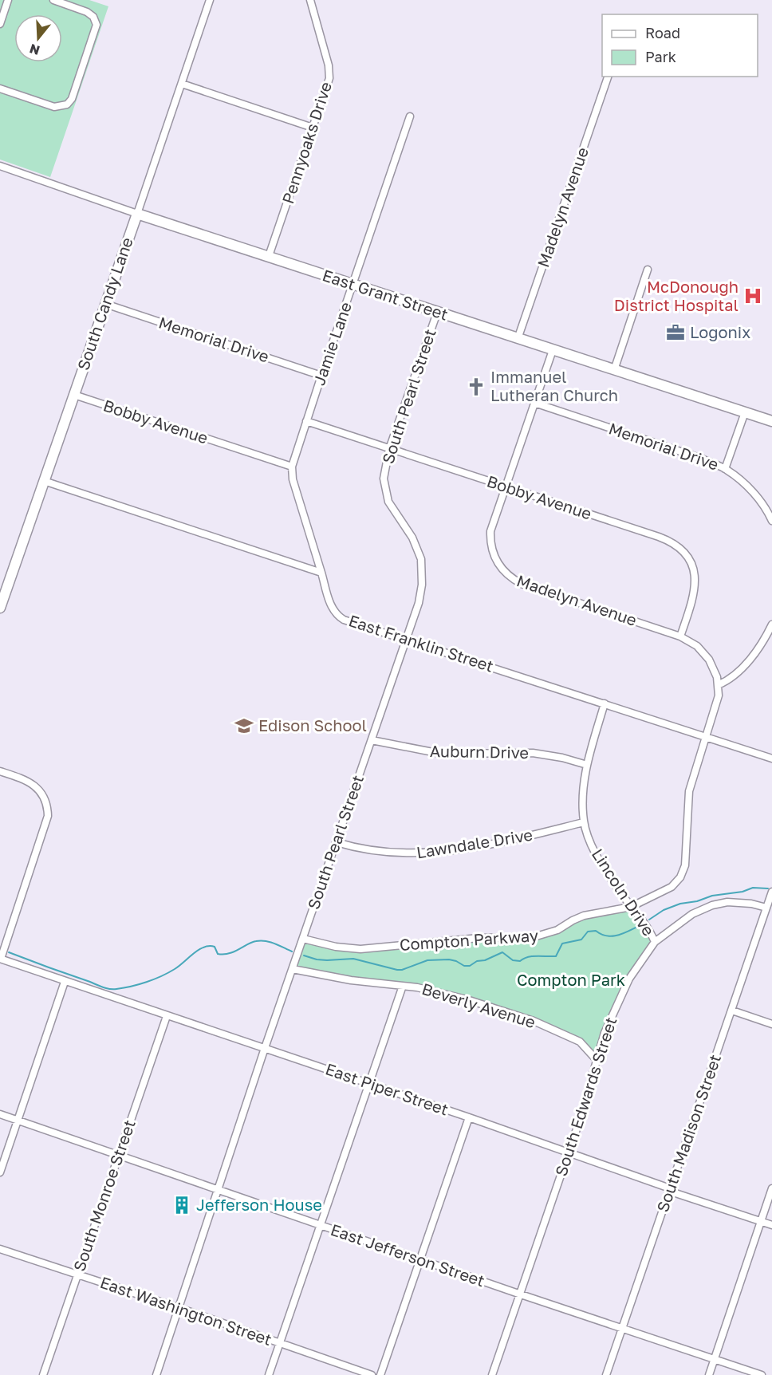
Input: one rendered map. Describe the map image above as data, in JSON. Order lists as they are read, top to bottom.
{
  "streets": {
    "main road": ["East Grant Street", "South Candy Lane"],
    "street": [
      "Pennyoaks Drive",
      "Madelyn Avenue",
      "Memorial Drive",
      "Jamie Lane",
      "South Pearl Street",
      "Bobby Avenue",
      "East Franklin Street",
      "Auburn Drive",
      "Lawndale Drive",
      "Lincoln Drive",
      "Compton Parkway",
      "Beverly Avenue",
      "East Piper Street",
      "South Edwards Street",
      "South Madison Street",
      "South Monroe Street",
      "East Jefferson Street",
      "East Washington Street"
    ]
  },
  "crossings": [
    ["Pennyoaks Drive", "East Grant Street"],
    ["Madelyn Avenue", "East Grant Street"],
    ["Madelyn Avenue", "Memorial Drive"],
    ["Madelyn Avenue", "Bobby Avenue"],
    ["Madelyn Avenue", "East Franklin Street"],
    ["East Grant Street", "South Candy Lane"],
    ["East Grant Street", "Jamie Lane"],
    ["East Grant Street", "South Pearl Street"],
    ["South Candy Lane", "Memorial Drive"],
    ["South Candy Lane", "Bobby Avenue"],
    ["Memorial Drive", "Jamie Lane"],
    ["Jamie Lane", "Bobby Avenue"],
    ["Jamie Lane", "East Franklin Street"],
    ["South Pearl Street", "Bobby Avenue"],
    ["South Pearl Street", "East Franklin Street"],
    ["South Pearl Street", "Auburn Drive"],
    ["South Pearl Street", "Lawndale Drive"],
    ["South Pearl Street", "Compton Parkway"],
    ["South Pearl Street", "Beverly Avenue"],
    ["South Pearl Street", "East Piper Street"],
    ["South Pearl Street", "East Jefferson Street"],
    ["South Pearl Street", "East Washington Street"],
    ["East Franklin Street", "Lincoln Drive"],
    ["Auburn Drive", "Lincoln Drive"],
    ["Lawndale Drive", "Lincoln Drive"],
    ["Lincoln Drive", "Compton Parkway"],
    ["Lincoln Drive", "South Edwards Street"],
    ["Beverly Avenue", "South Edwards Street"],
    ["East Piper Street", "South Edwards Street"],
    ["East Piper Street", "South Madison Street"],
    ["East Piper Street", "South Monroe Street"],
    ["South Edwards Street", "South Madison Street"],
    ["South Edwards Street", "East Jefferson Street"],
    ["South Madison Street", "East Jefferson Street"],
    ["South Monroe Street", "East Jefferson Street"],
    ["South Monroe Street", "East Washington Street"]
  ],
  "parks": ["Compton Park"],
  "places": {
    "hospital": ["McDonough District Hospital"],
    "office": ["Logonix"],
    "church": ["Immanuel Lutheran Church"],
    "school or university": ["Edison School"],
    "building": ["Jefferson House"]
  },
  "legend": ["Road", "Park"],
  "north": "bottom"
}
